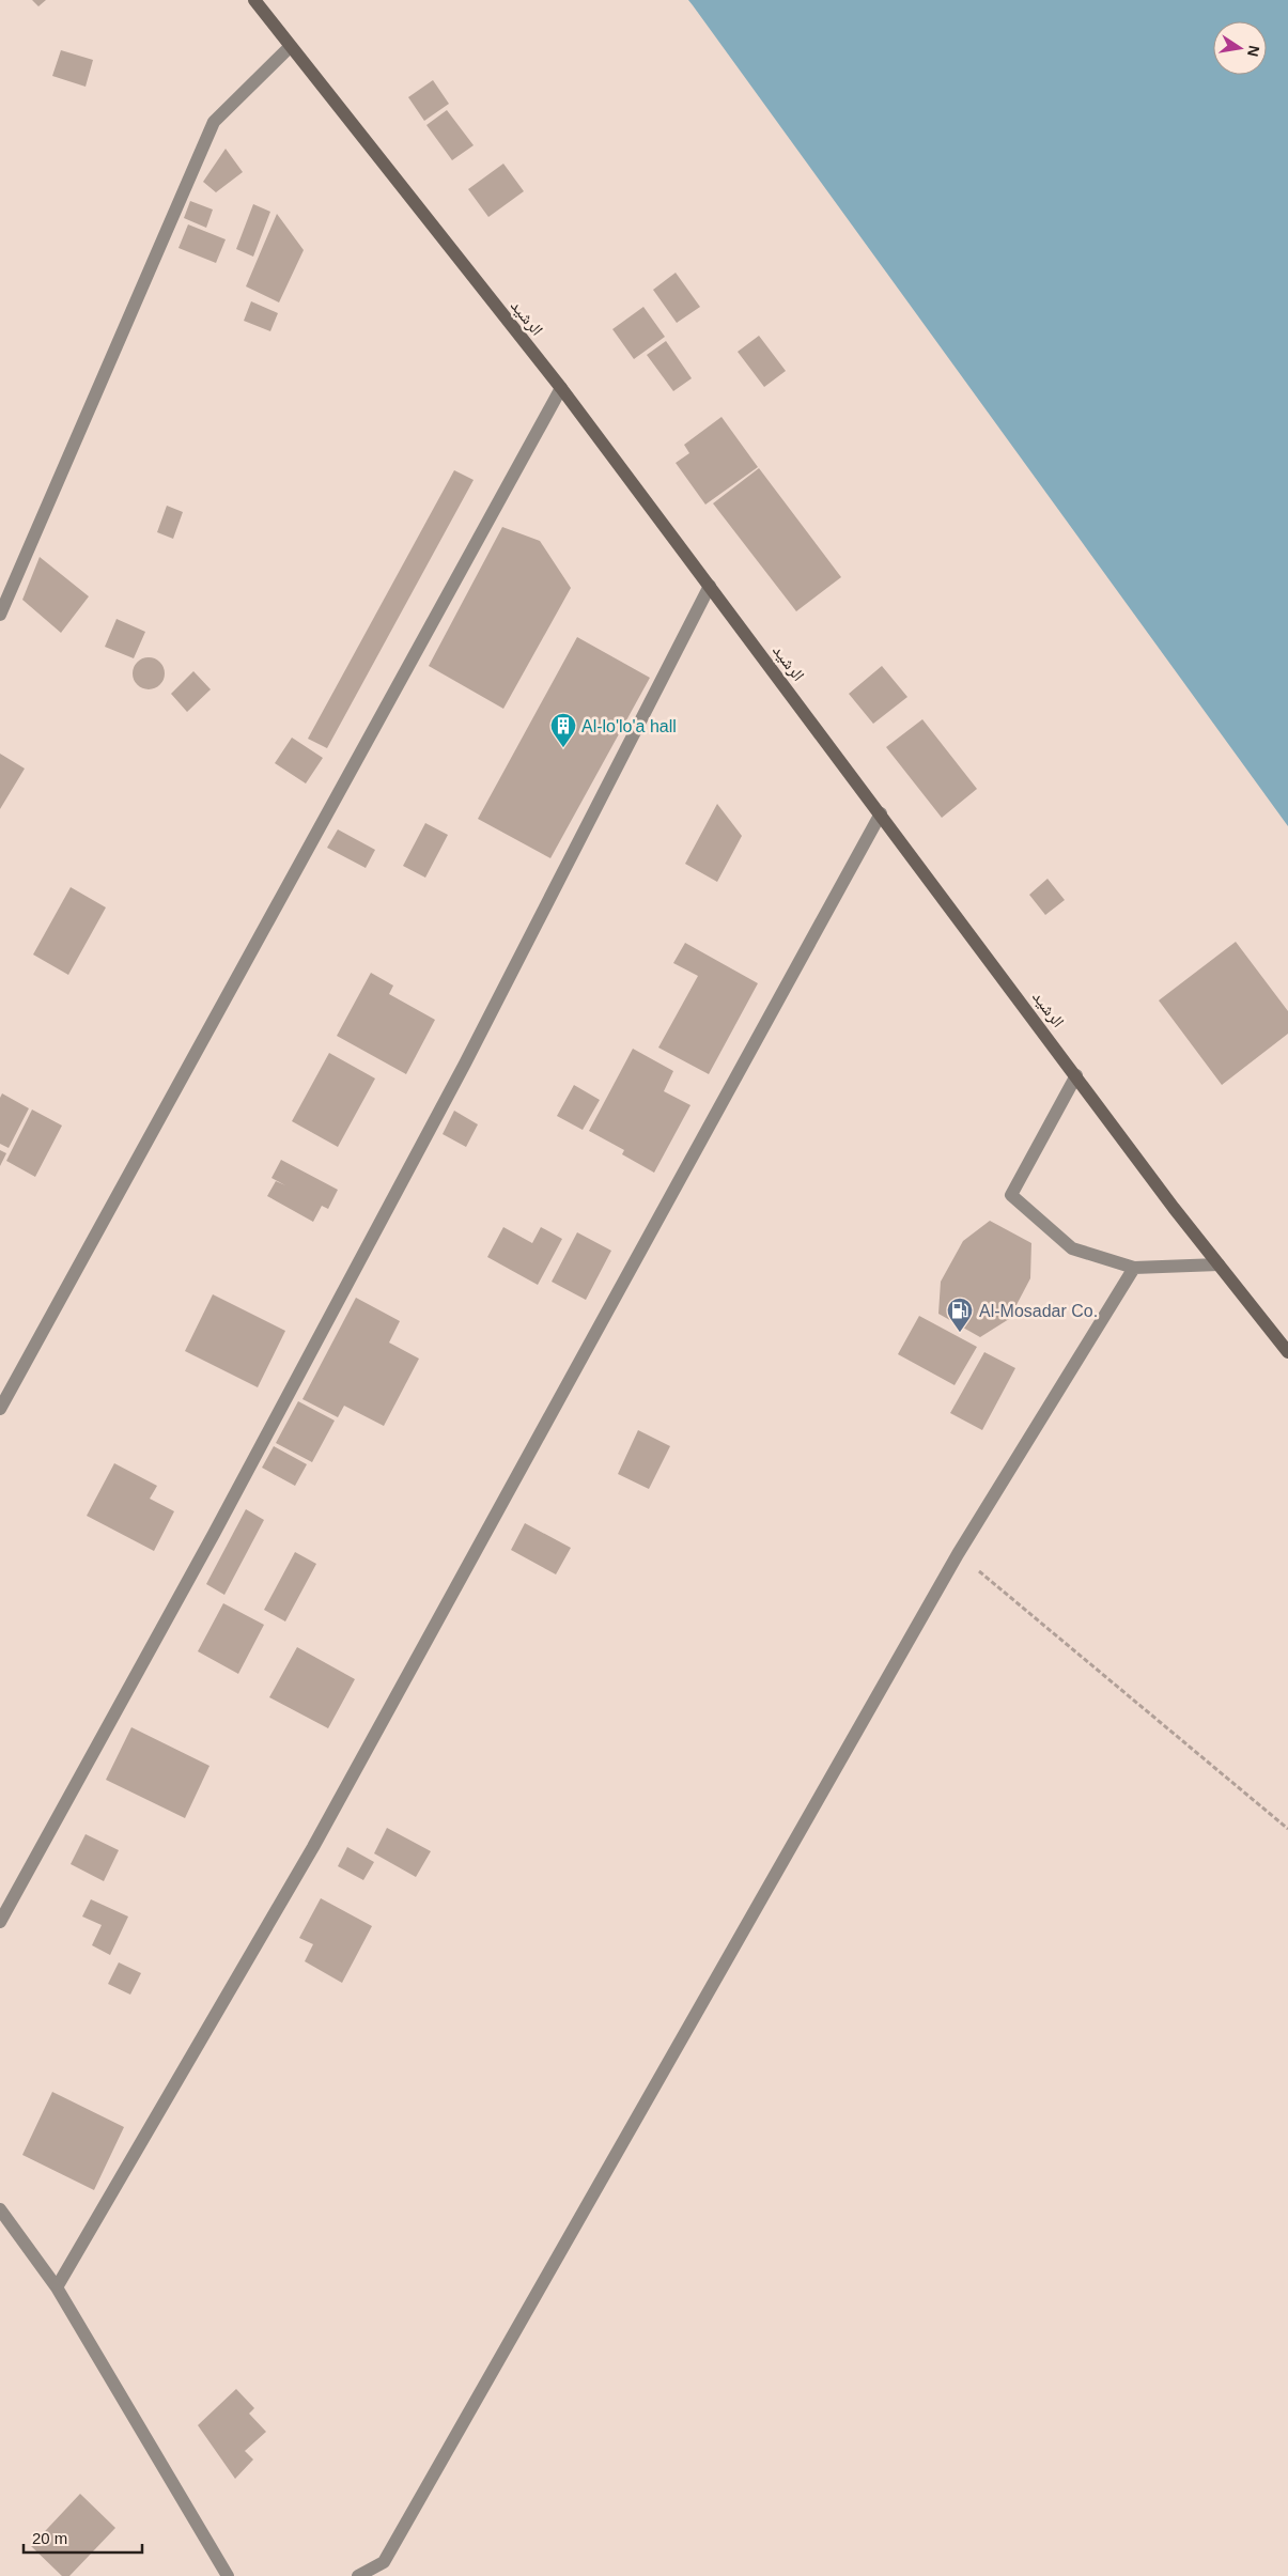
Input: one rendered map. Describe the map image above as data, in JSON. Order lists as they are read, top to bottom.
{
  "streets": {
    "main road": ["الرشيد"]
  },
  "places": {
    "building": ["Al-lo'lo'a hall"],
    "fuel station": ["Al-Mosadar Co."]
  },
  "scale_bar": "20 m",
  "north": "right"
}
